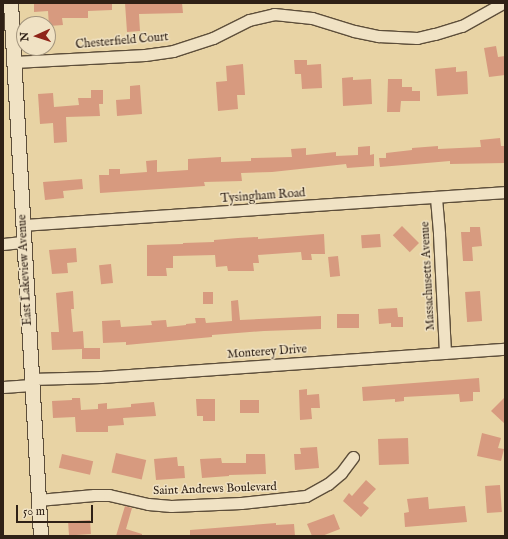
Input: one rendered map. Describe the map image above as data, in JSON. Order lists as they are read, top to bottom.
{
  "streets": {
    "street": [
      "Chesterfield Court",
      "Tysingham Road",
      "East Lakeview Avenue",
      "Massachusetts Avenue",
      "Monterey Drive",
      "Saint Andrews Boulevard"
    ]
  },
  "crossings": [
    ["Chesterfield Court", "East Lakeview Avenue"],
    ["Tysingham Road", "East Lakeview Avenue"],
    ["Tysingham Road", "Massachusetts Avenue"],
    ["East Lakeview Avenue", "Monterey Drive"],
    ["East Lakeview Avenue", "Saint Andrews Boulevard"],
    ["Massachusetts Avenue", "Monterey Drive"]
  ],
  "scale_bar": "50 m",
  "north": "left"
}
